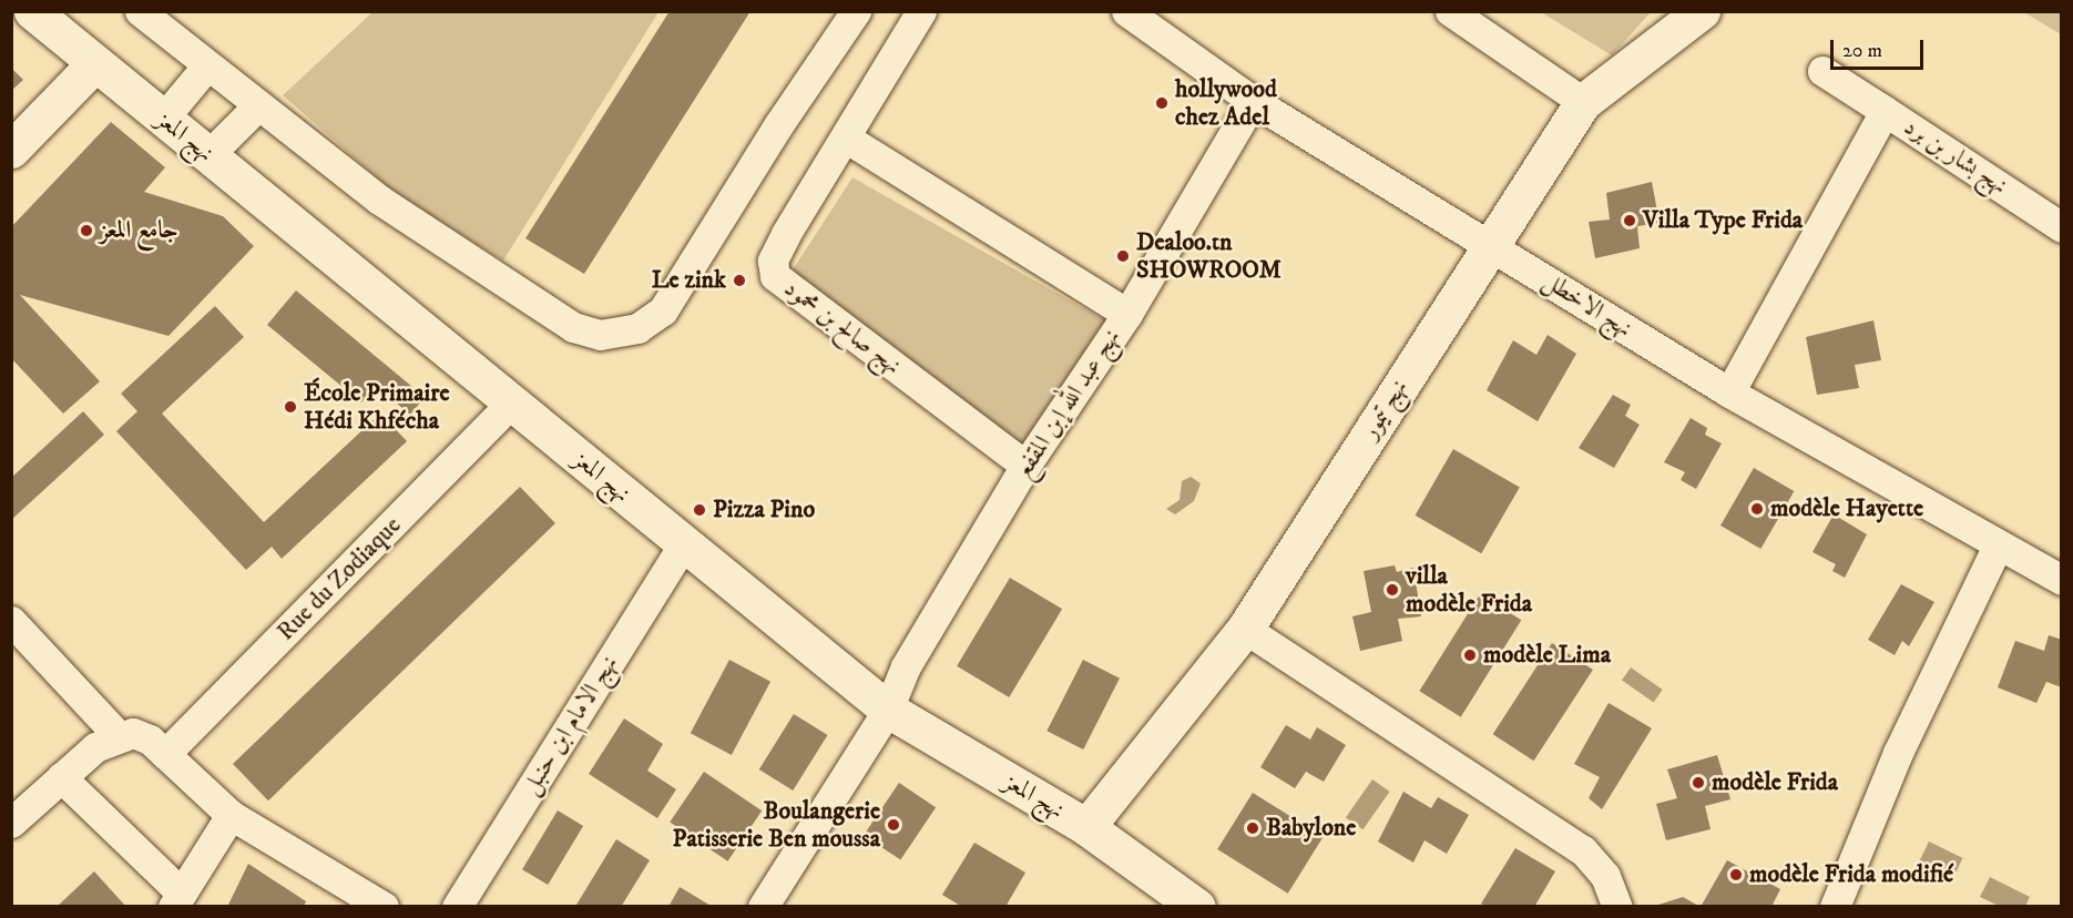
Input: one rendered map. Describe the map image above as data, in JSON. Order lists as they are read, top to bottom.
{
  "streets": {
    "street": [
      "نهج المعز",
      "نهج بشار بن برد",
      "نهج الاخطل",
      "نهج صالح بن محمود",
      "نهج عبد الله إبن المقفع",
      "نهج تيمور",
      "Rue du Zodiaque",
      "نهج الامام ابن حنبل"
    ]
  },
  "crossings": [
    ["نهج المعز", "نهج عبد الله إبن المقفع"],
    ["نهج المعز", "نهج تيمور"],
    ["نهج المعز", "Rue du Zodiaque"],
    ["نهج المعز", "نهج الامام ابن حنبل"],
    ["نهج بشار بن برد", "نهج الاخطل"],
    ["نهج الاخطل", "نهج عبد الله إبن المقفع"],
    ["نهج الاخطل", "نهج تيمور"],
    ["نهج صالح بن محمود", "نهج عبد الله إبن المقفع"]
  ],
  "places": [
    "hollywood chez Adel",
    "Villa Type Frida",
    "جامع المعز",
    "Dealoo.tn SHOWROOM",
    "Le zink",
    "École Primaire Hédi Khfécha",
    "modèle Hayette",
    "Pizza Pino",
    "villa modèle Frida",
    "modèle Lima",
    "modèle Frida",
    "Boulangerie Patisserie Ben moussa",
    "Babylone",
    "modèle Frida modifié"
  ],
  "scale_bar": "20 m"
}
